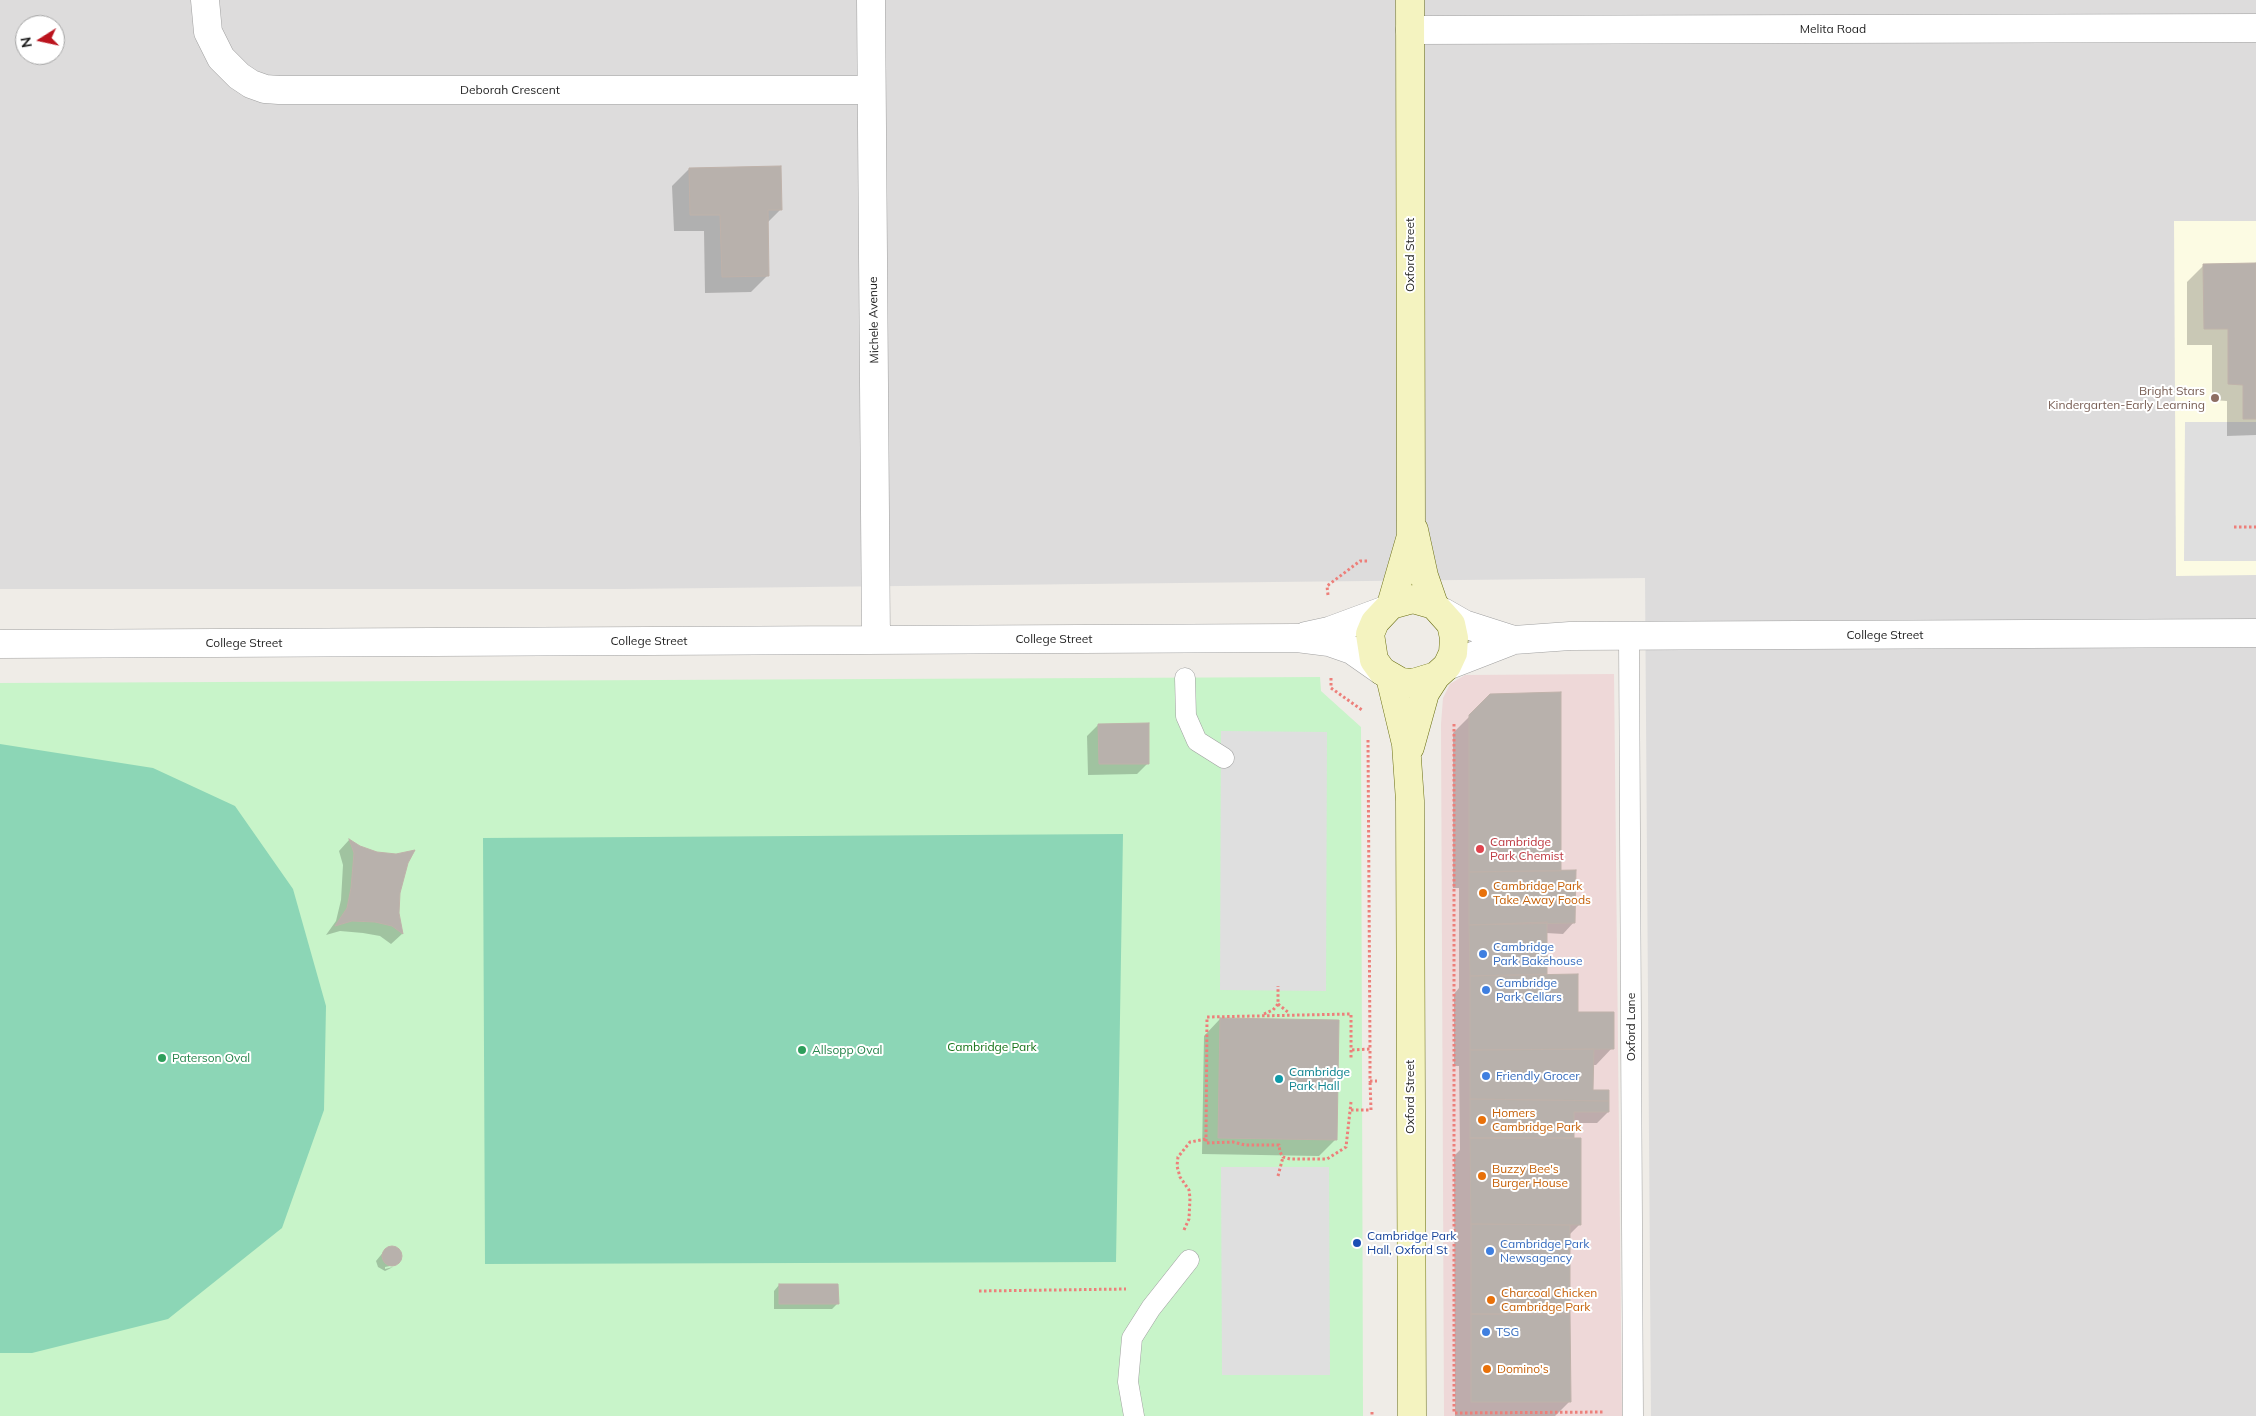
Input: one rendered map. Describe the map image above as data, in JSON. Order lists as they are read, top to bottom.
{
  "streets": {
    "street": [
      "Melita Road",
      "Deborah Crescent",
      "Oxford Street",
      "Michele Avenue",
      "College Street"
    ],
    "lane": ["Oxford Lane"]
  },
  "crossings": [
    ["Melita Road", "Oxford Street"],
    ["Deborah Crescent", "Michele Avenue"],
    ["Oxford Street", "College Street"],
    ["Michele Avenue", "College Street"],
    ["College Street", "Oxford Lane"]
  ],
  "parks": ["Cambridge Park"],
  "places": [
    "Bright Stars Kindergarten-Early Learning",
    "Cambridge Park Chemist",
    "Cambridge Park Take Away Foods",
    "Cambridge Park Bakehouse",
    "Cambridge Park Cellars",
    "Allsopp Oval",
    "Paterson Oval",
    "Friendly Grocer",
    "Cambridge Park Hall",
    "Homers Cambridge Park",
    "Buzzy Bee's Burger House",
    "Cambridge Park Hall, Oxford St",
    "Cambridge Park Newsagency",
    "Charcoal Chicken Cambridge Park",
    "TSG",
    "Domino's"
  ],
  "north": "left"
}
